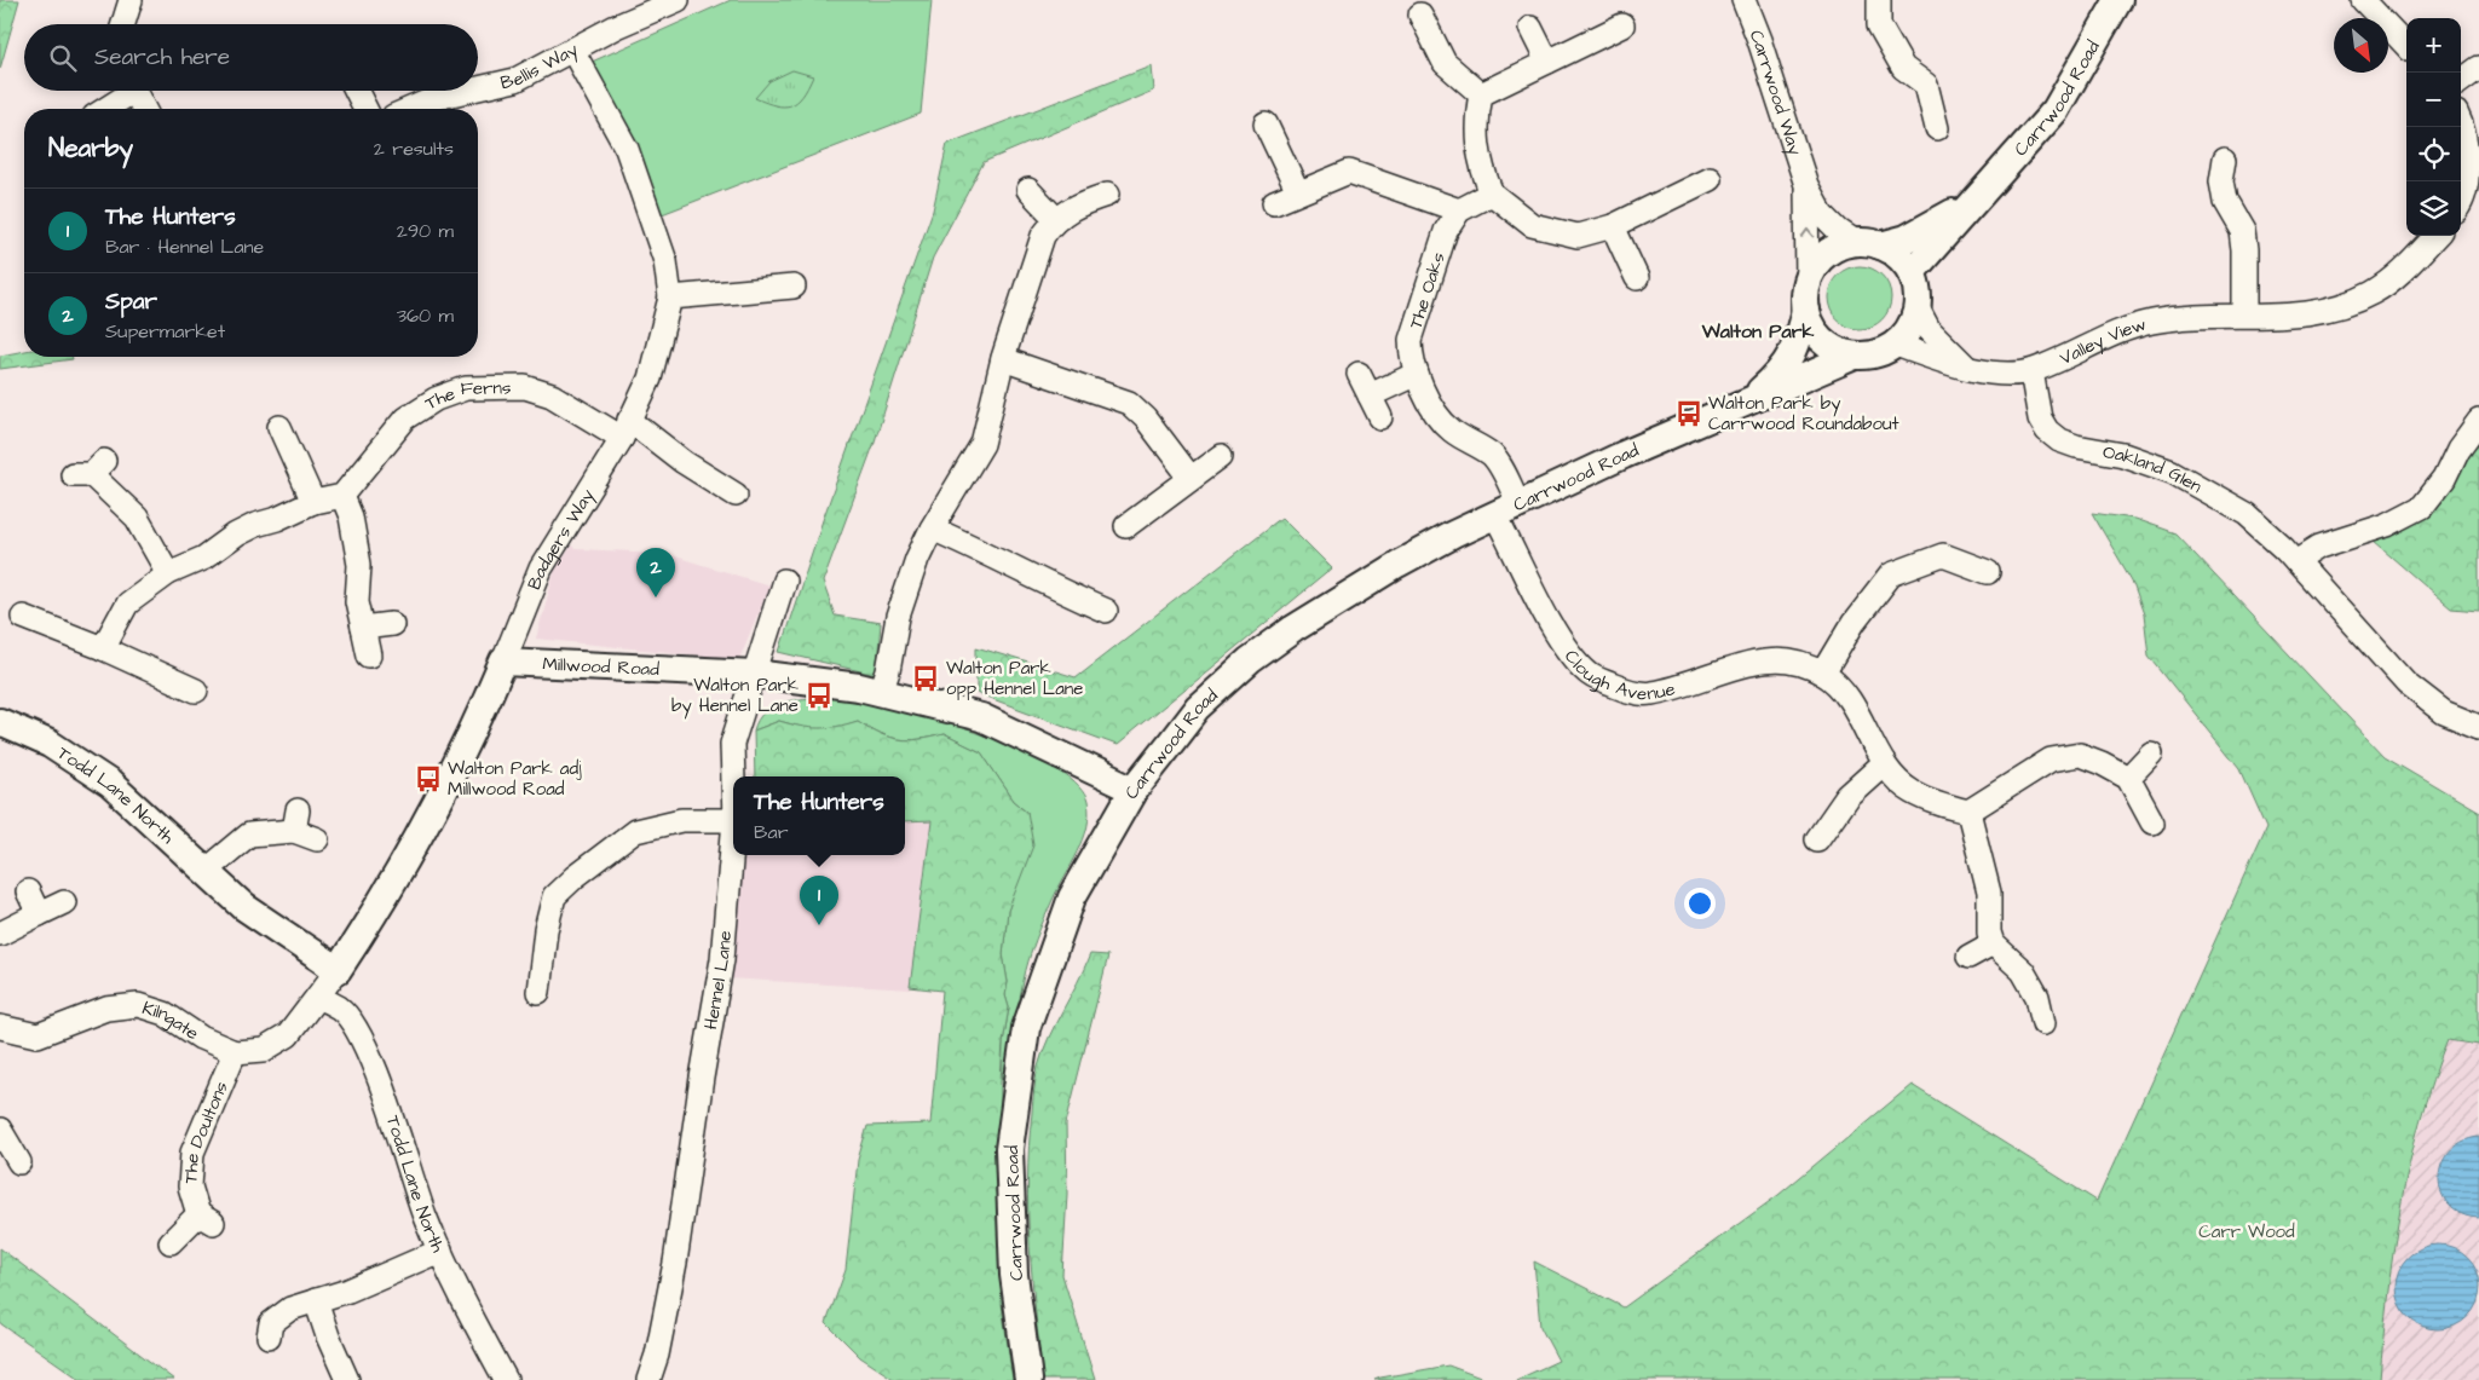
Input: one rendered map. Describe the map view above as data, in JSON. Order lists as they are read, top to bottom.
{
  "streets": {
    "street": [
      "Bellis Way",
      "Carrwood Way",
      "Carrwood Road",
      "The Oaks",
      "Valley View",
      "The Ferns",
      "Oakland Glen",
      "Badgers Way",
      "Clough Avenue",
      "Millwood Road",
      "Todd Lane North",
      "Hennel Lane",
      "Kilngate",
      "The Doultons"
    ]
  },
  "crossings": [
    ["Bellis Way", "Badgers Way"],
    ["Carrwood Way", "Carrwood Road"],
    ["Carrwood Way", "Valley View"],
    ["Carrwood Road", "The Oaks"],
    ["Carrwood Road", "Valley View"],
    ["Carrwood Road", "Clough Avenue"],
    ["Carrwood Road", "Millwood Road"],
    ["The Oaks", "Clough Avenue"],
    ["Valley View", "Oakland Glen"],
    ["The Ferns", "Badgers Way"],
    ["Badgers Way", "Millwood Road"],
    ["Millwood Road", "Hennel Lane"],
    ["Todd Lane North", "Kilngate"],
    ["Kilngate", "The Doultons"]
  ],
  "districts": ["Walton Park"],
  "parks": ["Carr Wood"],
  "places": {
    "bus stop": [
      "Walton Park by Carrwood Roundabout",
      "Walton Park opp Hennel Lane",
      "Walton Park by Hennel Lane",
      "Walton Park adj Millwood Road"
    ]
  },
  "north": "bottom right",
  "page": {
    "map_buttons": ["+", "−"],
    "search": "Search here",
    "heading": ["Nearby", "2 results"],
    "list": [
      {
        "mark": "1",
        "name": "The Hunters",
        "note": "Bar · Hennel Lane",
        "value": "290 m"
      },
      {
        "mark": "2",
        "name": "Spar",
        "note": "Supermarket",
        "value": "360 m"
      }
    ],
    "pins": ["2", "1"],
    "popup": ["The Hunters", "Bar"]
  }
}
